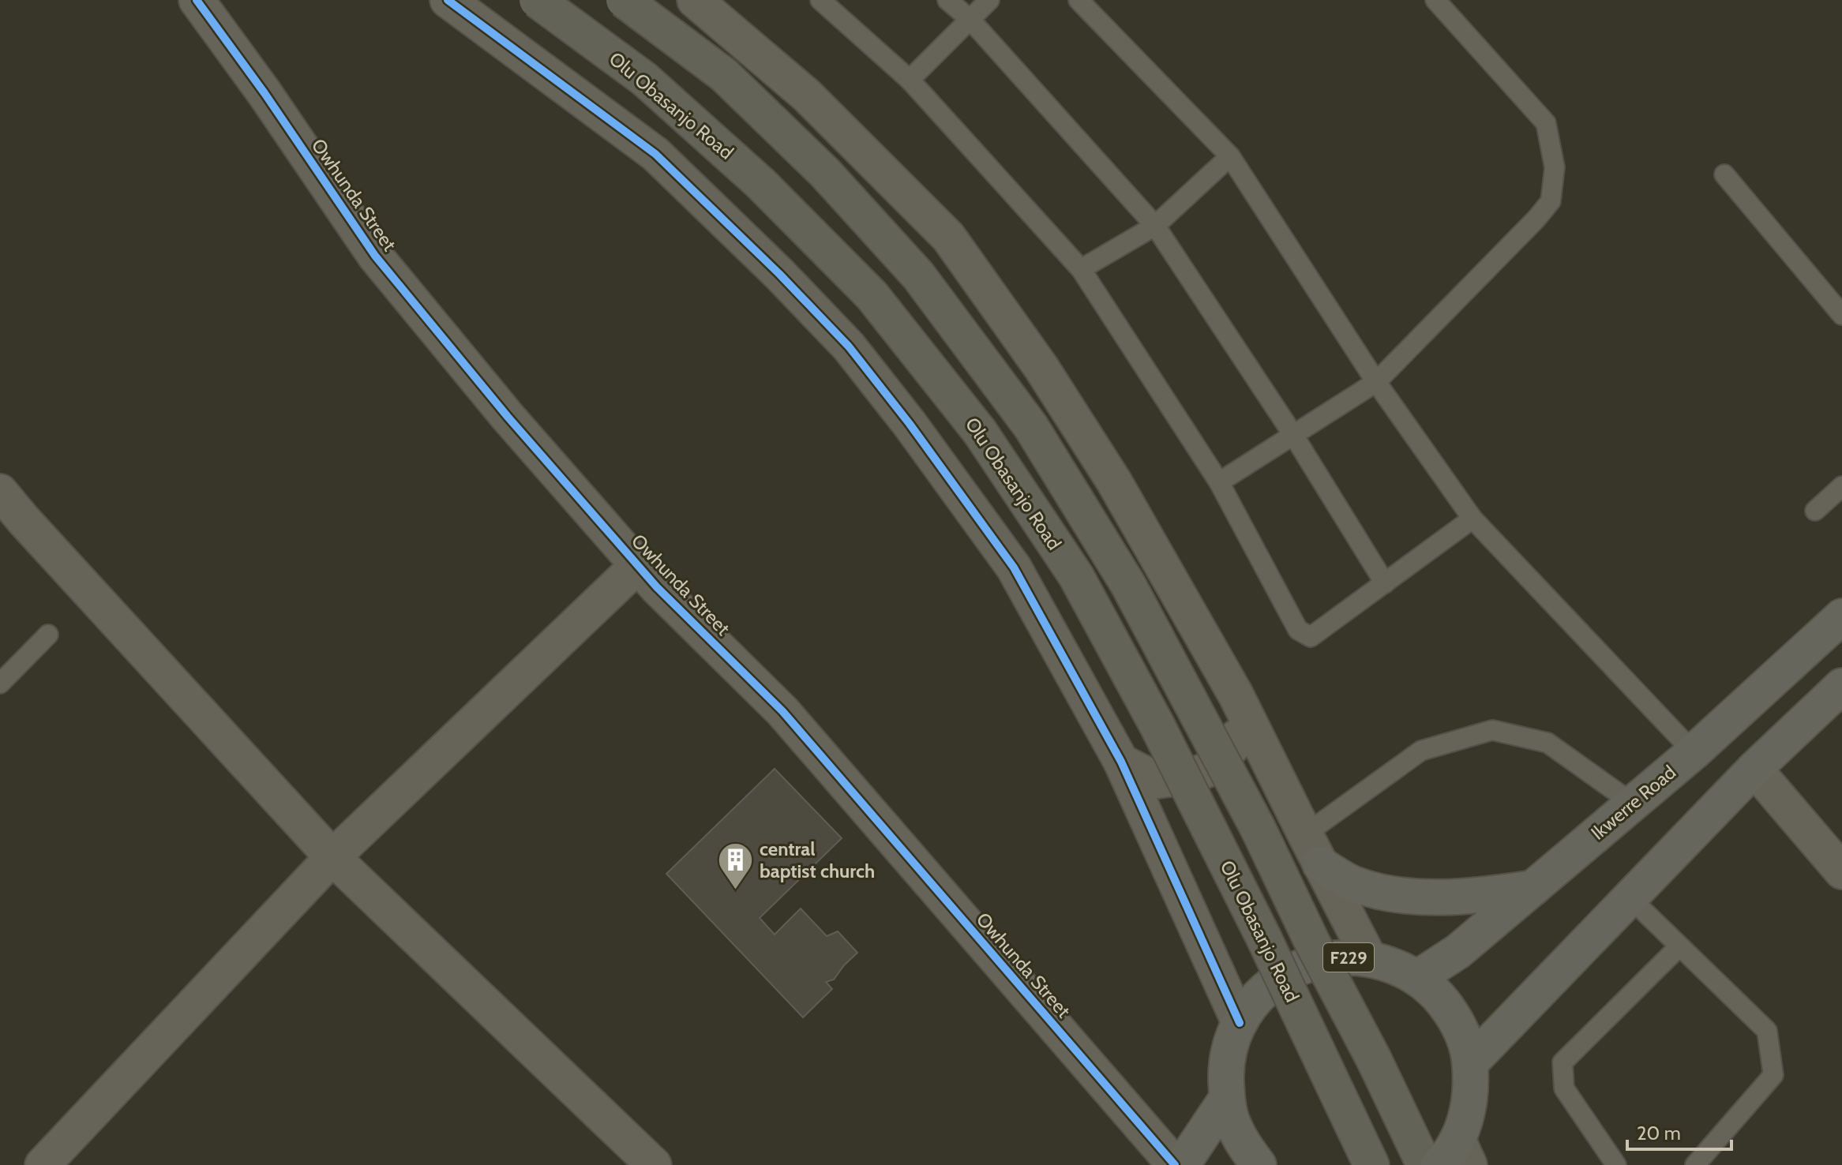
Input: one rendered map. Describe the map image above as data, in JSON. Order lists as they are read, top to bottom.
{
  "streets": {
    "main road": ["Olu Obasanjo Road", "Ikwerre Road", "F229"],
    "street": ["Owhunda Street"]
  },
  "crossings": [
    ["Ikwerre Road", "F229"]
  ],
  "places": {
    "building": ["central baptist church"]
  },
  "scale_bar": "20 m"
}
